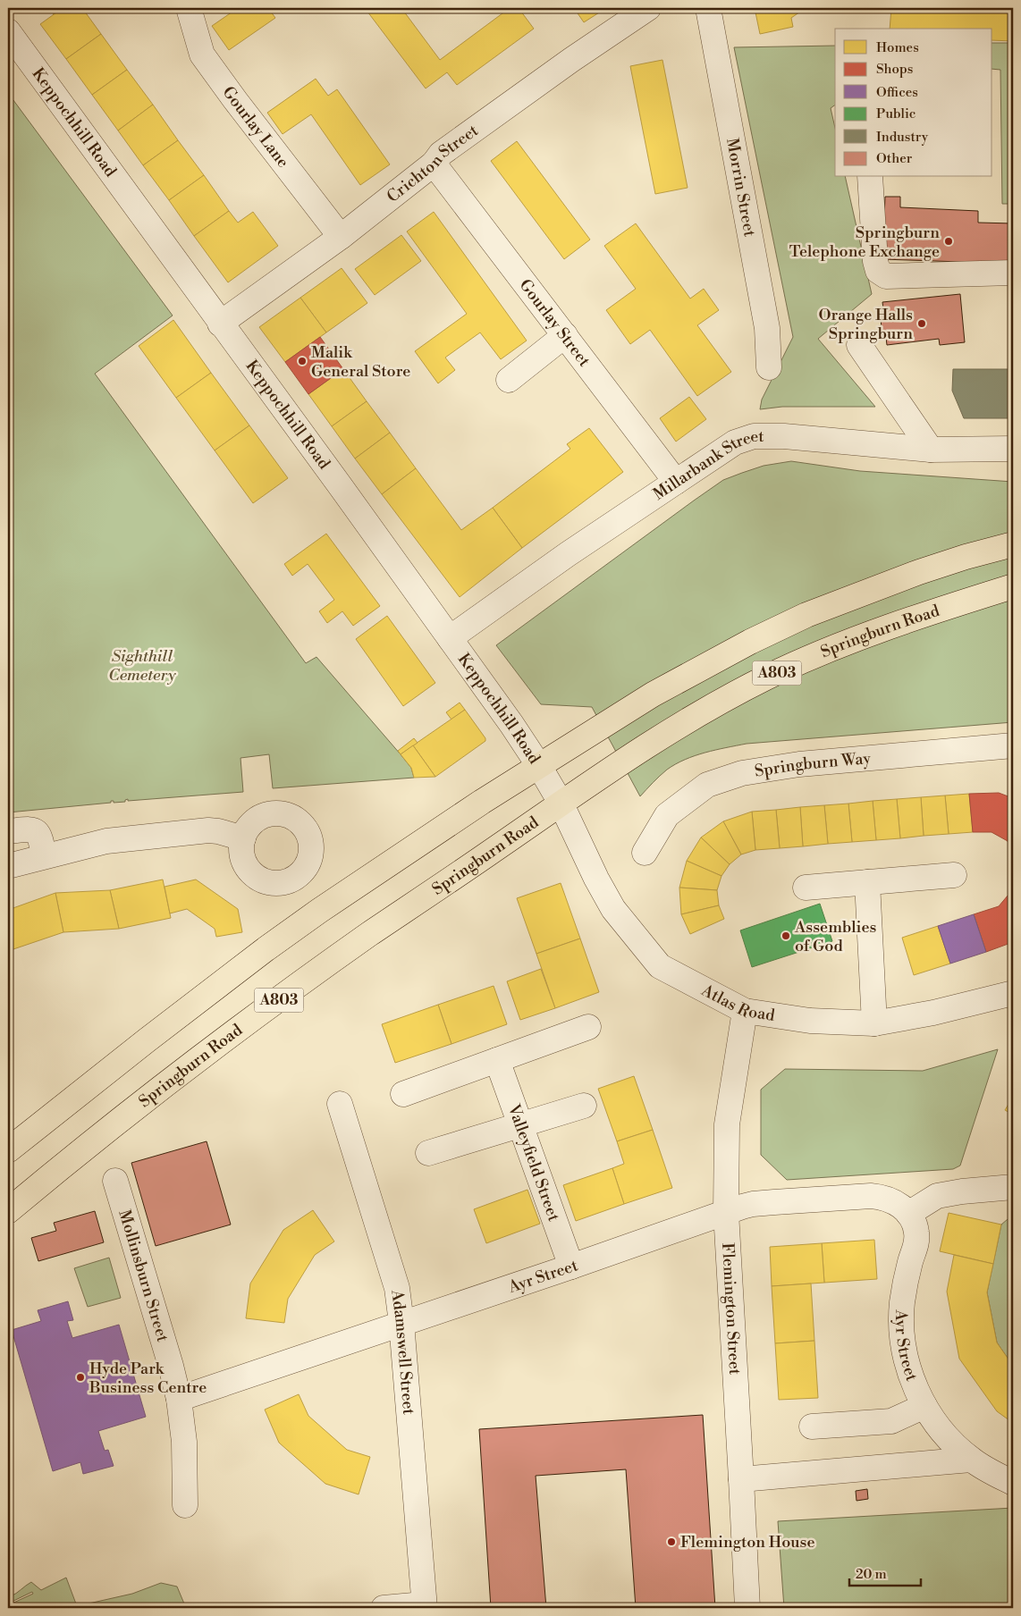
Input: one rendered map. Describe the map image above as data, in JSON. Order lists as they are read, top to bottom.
{
  "streets": {
    "main road": ["Springburn Road", "A803"],
    "street": [
      "Keppochhill Road",
      "Gourlay Lane",
      "Crichton Street",
      "Morrin Street",
      "Gourlay Street",
      "Millarbank Street",
      "Springburn Way",
      "Atlas Road",
      "Valleyfield Street",
      "Mollinsburn Street",
      "Ayr Street",
      "Flemington Street",
      "Adamswell Street"
    ]
  },
  "crossings": [
    ["Keppochhill Road", "Crichton Street"],
    ["Keppochhill Road", "Millarbank Street"],
    ["Keppochhill Road", "Springburn Road"],
    ["Keppochhill Road", "A803"],
    ["Keppochhill Road", "Atlas Road"],
    ["Gourlay Lane", "Crichton Street"],
    ["Crichton Street", "Gourlay Street"],
    ["Gourlay Street", "Millarbank Street"],
    ["Springburn Road", "Atlas Road"],
    ["Atlas Road", "Flemington Street"],
    ["Valleyfield Street", "Ayr Street"],
    ["Mollinsburn Street", "Ayr Street"],
    ["Ayr Street", "Flemington Street"],
    ["Ayr Street", "Adamswell Street"]
  ],
  "parks": ["Sighthill Cemetery"],
  "places": [
    "Springburn Telephone Exchange",
    "Orange Halls Springburn",
    "Malik General Store",
    "Assemblies of God",
    "Hyde Park Business Centre",
    "Flemington House"
  ],
  "legend": [
    "Homes",
    "Shops",
    "Offices",
    "Public",
    "Industry",
    "Other"
  ],
  "scale_bar": "20 m"
}
